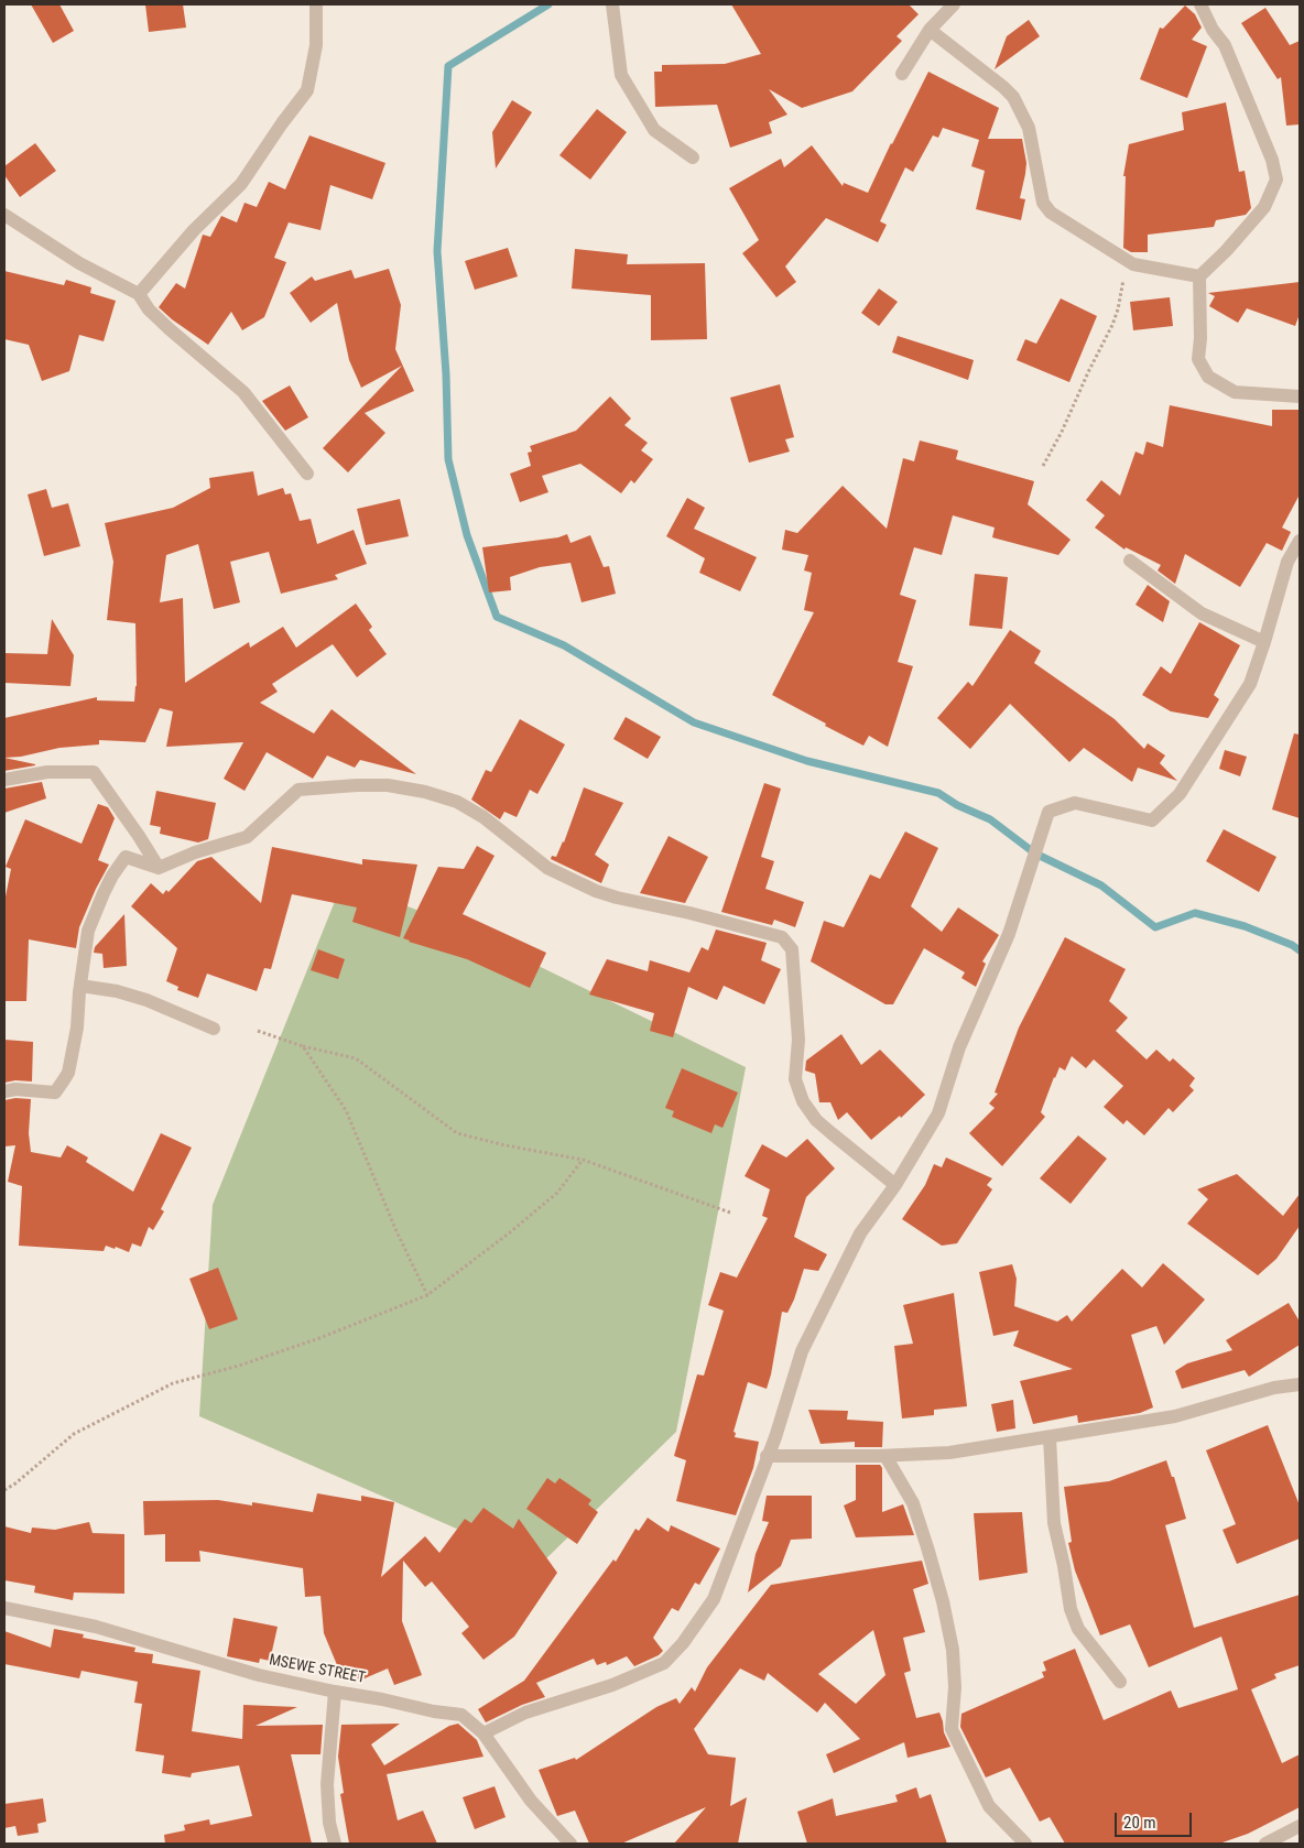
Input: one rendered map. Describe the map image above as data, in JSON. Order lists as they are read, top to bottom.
{
  "streets": {
    "street": ["MSEWE STREET"]
  },
  "scale_bar": "20 m"
}
